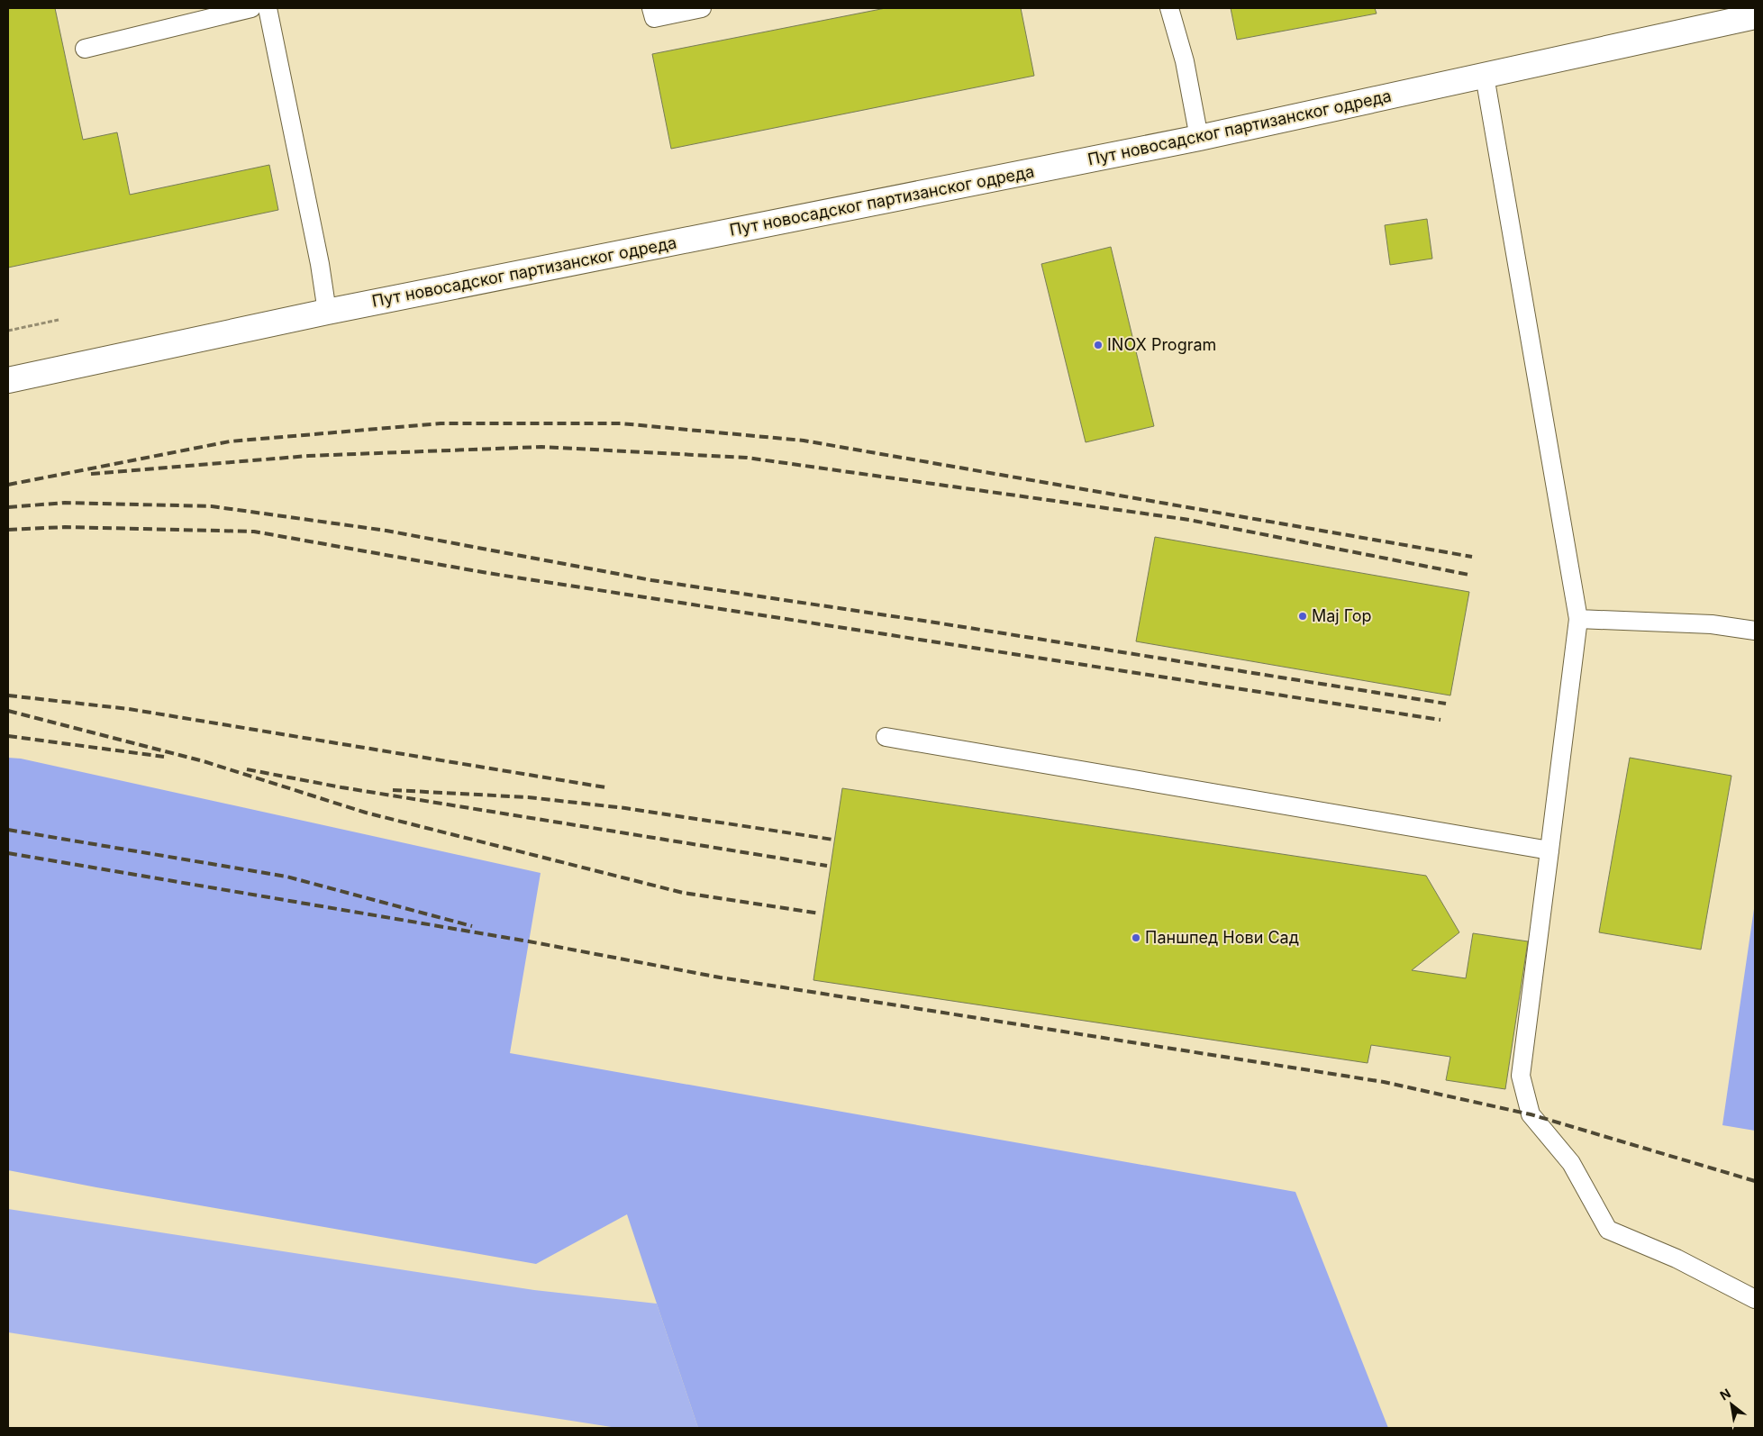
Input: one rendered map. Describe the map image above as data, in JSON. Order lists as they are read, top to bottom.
{
  "streets": {
    "street": ["Пут новосадског партизанског одреда"]
  },
  "places": ["INOX Program", "Мај Гор", "Паншпед Нови Сад"],
  "north": "top left"
}
